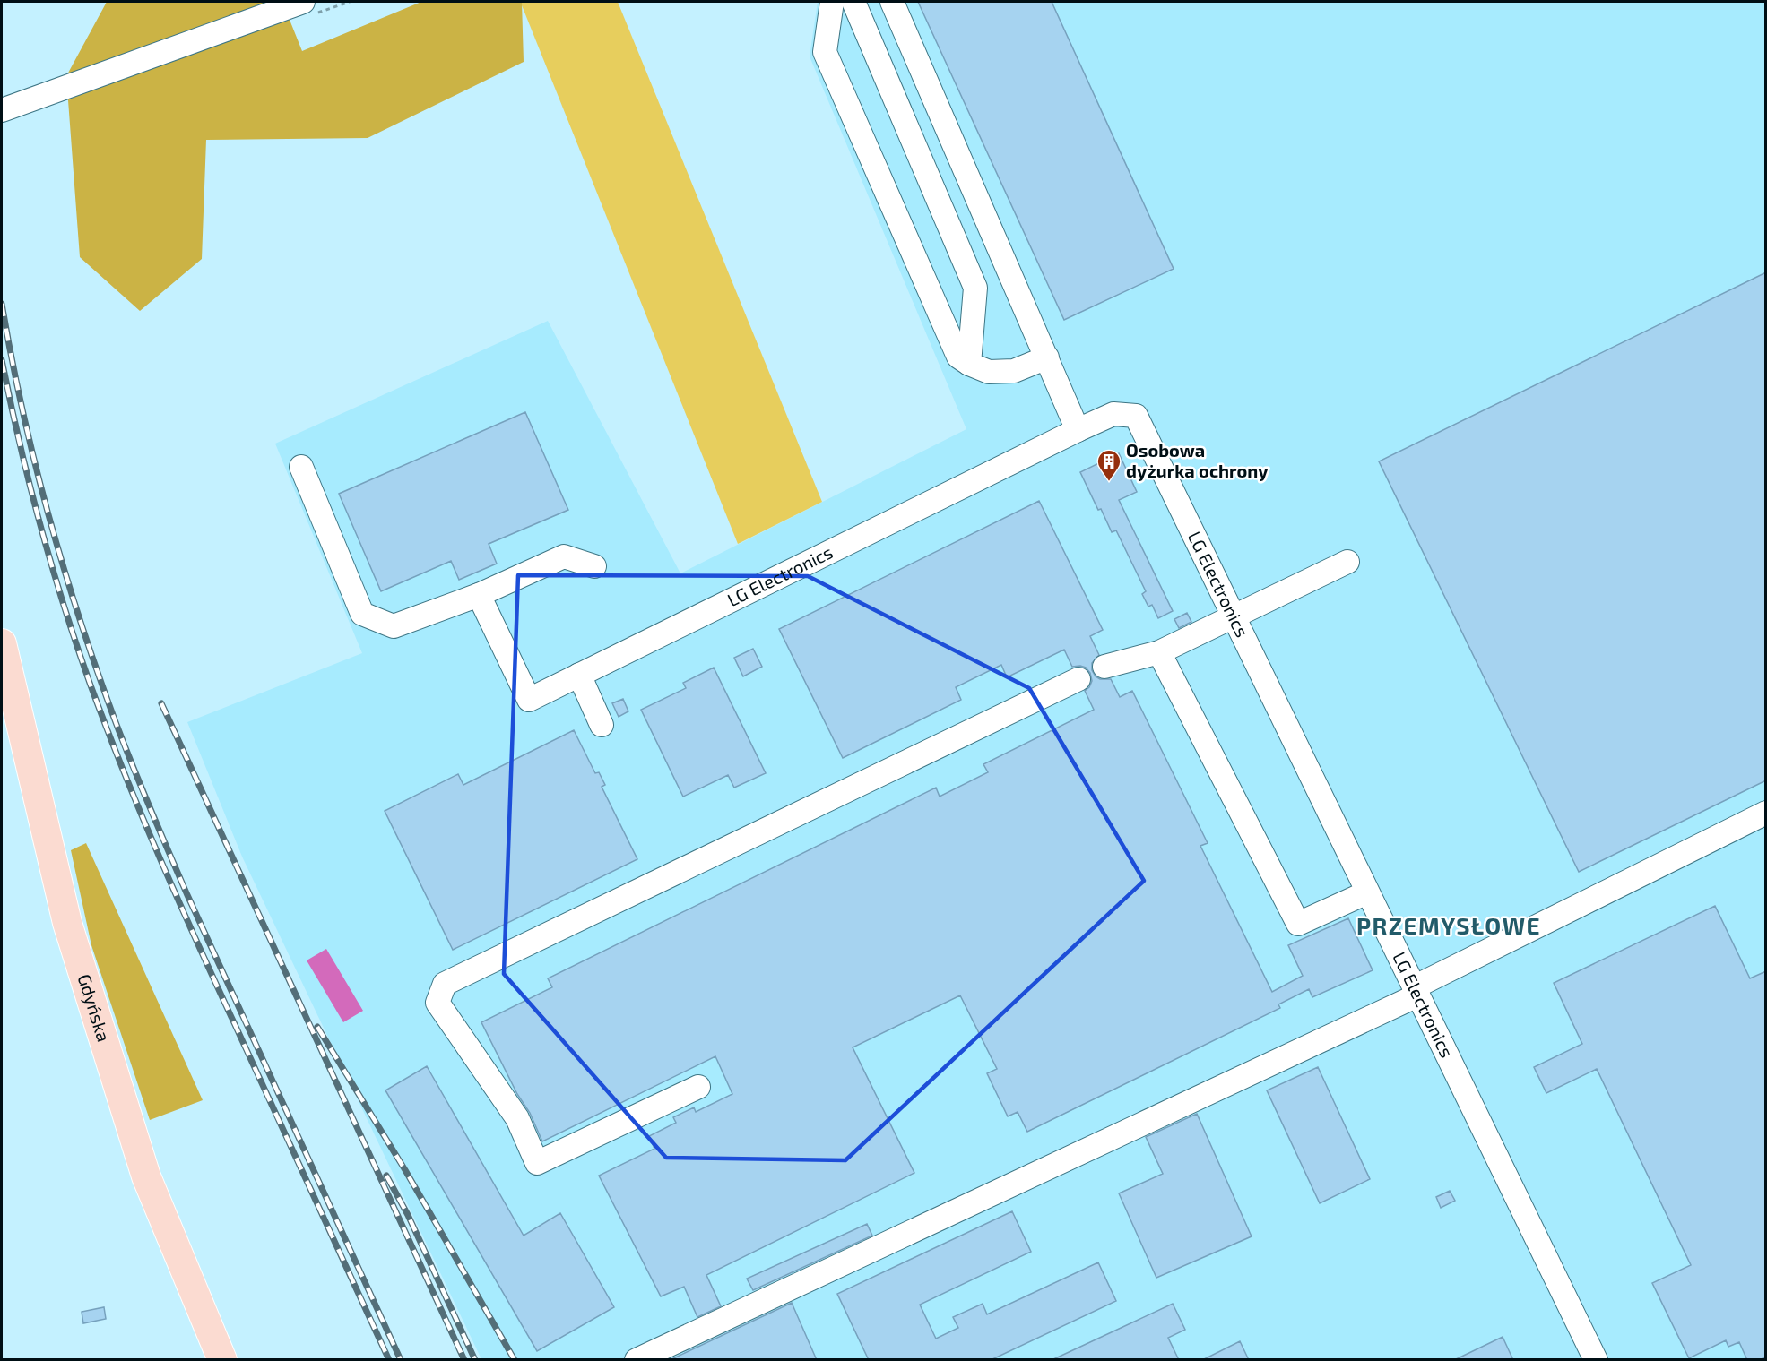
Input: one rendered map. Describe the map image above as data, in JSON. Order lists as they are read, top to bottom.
{
  "streets": {
    "main road": ["Gdyńska"],
    "street": ["LG Electronics"]
  },
  "districts": ["PRZEMYSŁOWE"],
  "places": {
    "building": ["Osobowa dyżurka ochrony"]
  }
}
